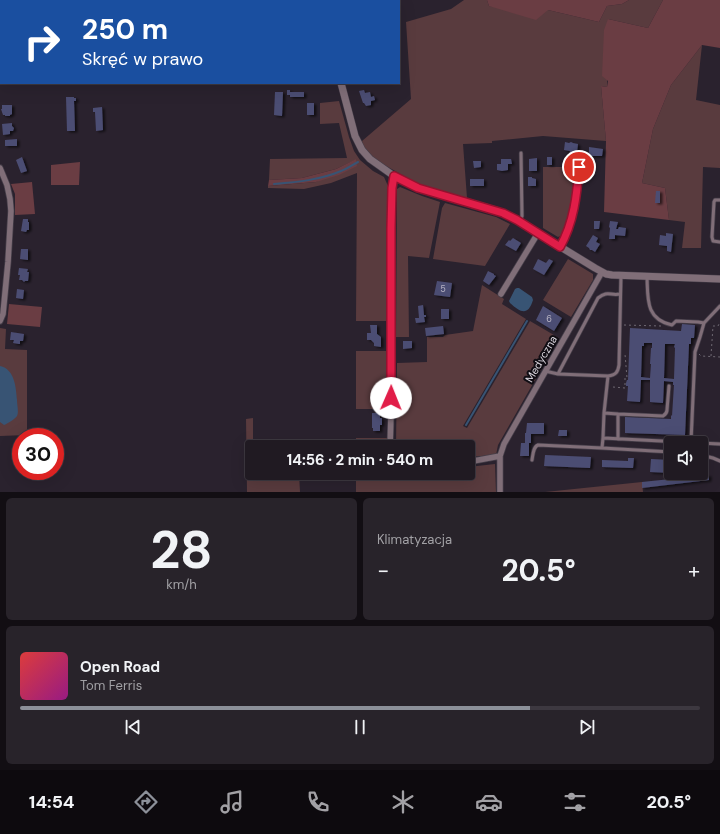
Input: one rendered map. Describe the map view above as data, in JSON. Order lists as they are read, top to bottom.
{
  "streets": {
    "street": ["Medyczna"]
  },
  "house_numbers": ["5", "6"],
  "page": {
    "turn": ["250 m", "Skręć w prawo"],
    "limit": "30",
    "trip": "14:56 · 2 min · 540 m",
    "tile": [
      ["28", "km/h"],
      "Klimatyzacja"
    ],
    "heat": ["−", "20.5°", "+"],
    "song": ["Open Road", "Tom Ferris"],
    "tabs": ["14:54", "20.5°"]
  }
}
